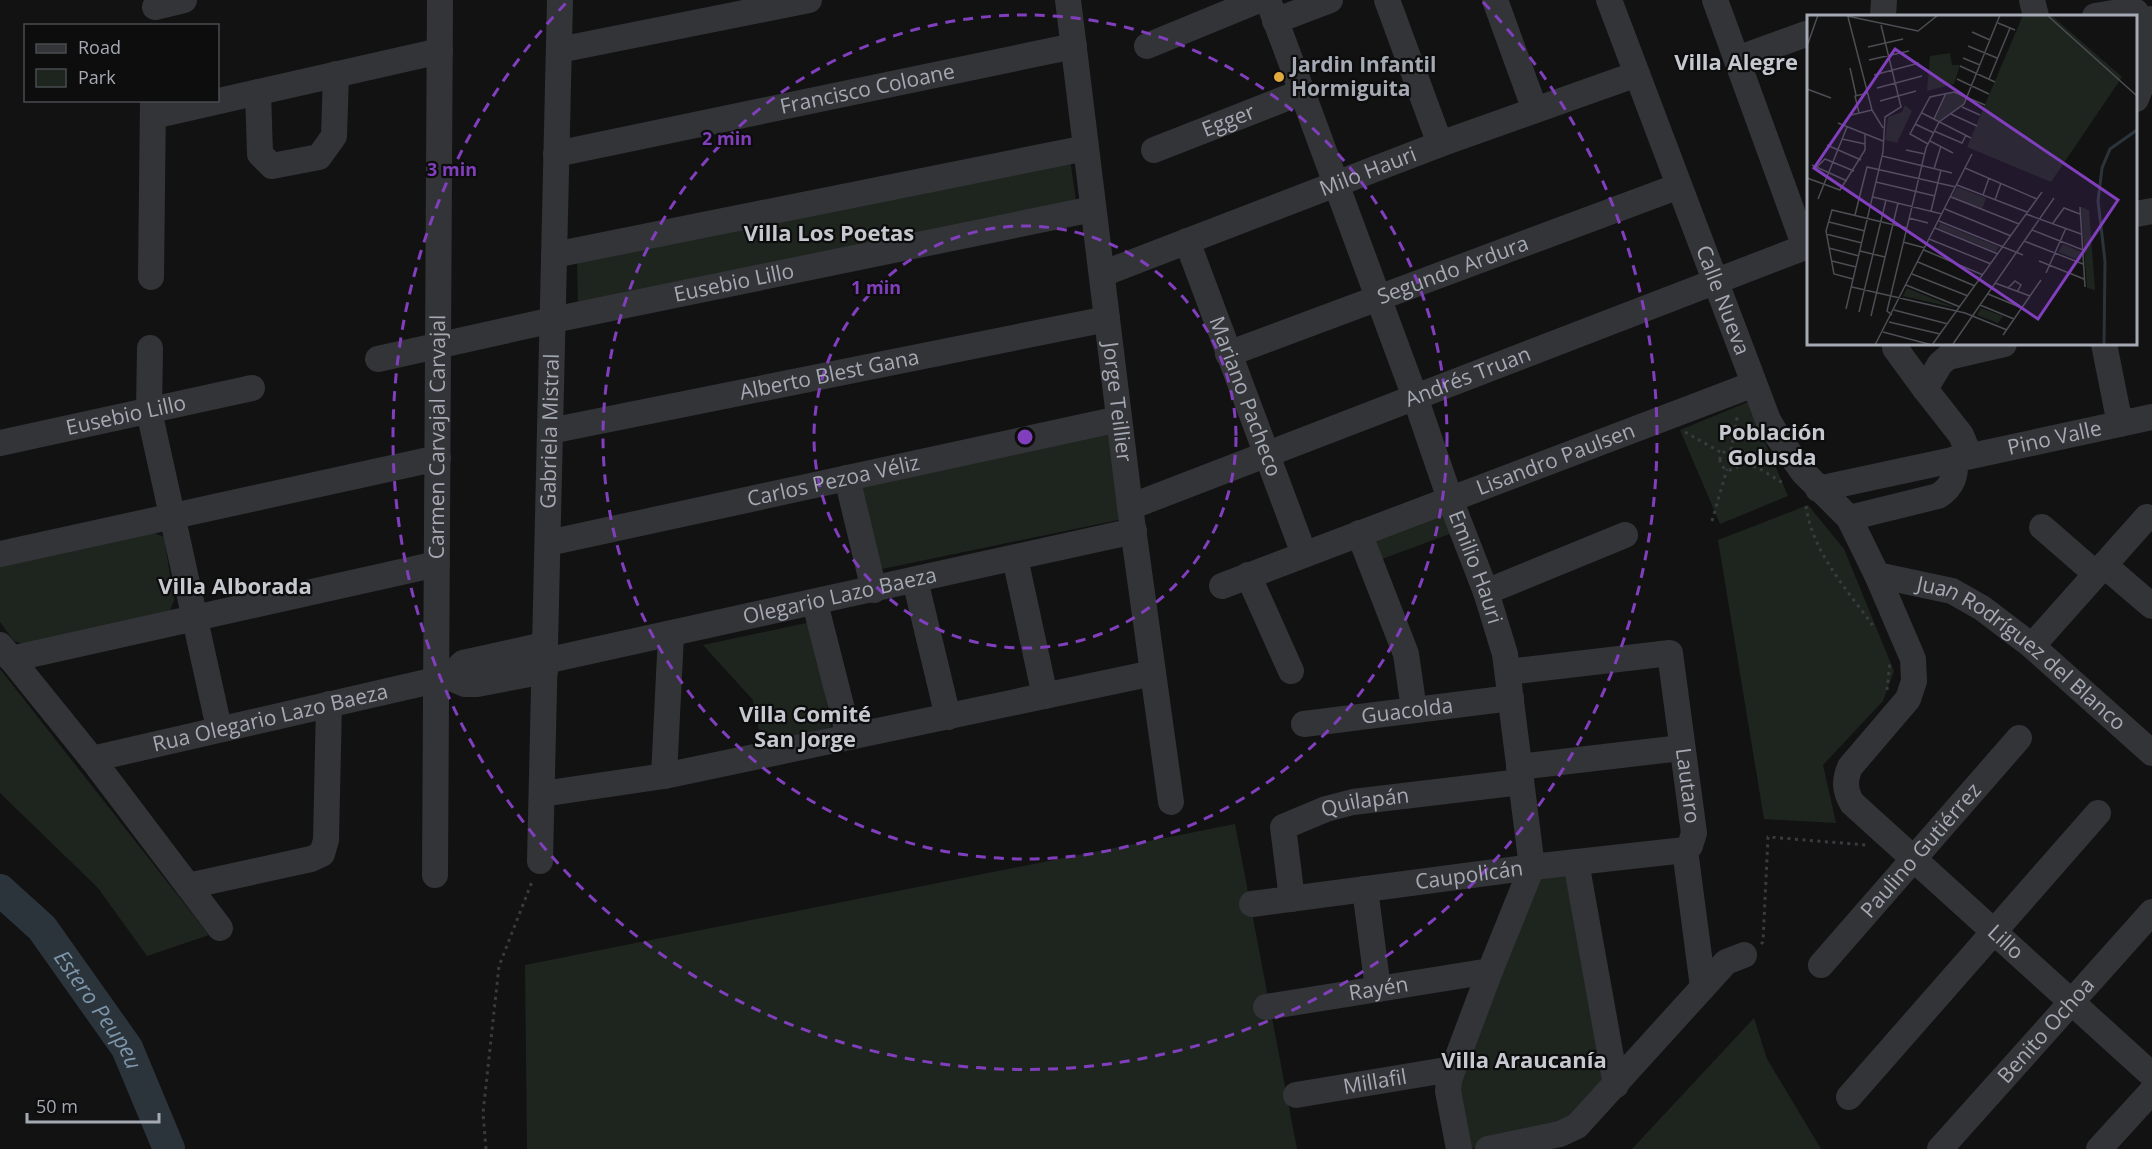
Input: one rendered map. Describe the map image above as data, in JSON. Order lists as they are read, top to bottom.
{
  "streets": {
    "street": [
      "Francisco Coloane",
      "Egger",
      "Milo Hauri",
      "Segundo Ardura",
      "Eusebio Lillo",
      "Calle Nueva",
      "Alberto Blest Gana",
      "Andrés Truan",
      "Mariano Pacheco",
      "Jorge Teillier",
      "Gabriela Mistral",
      "Carmen Carvajal Carvajal",
      "Pino Valle",
      "Lisandro Paulsen",
      "Carlos Pezoa Véliz",
      "Emilio Hauri",
      "Olegario Lazo Baeza",
      "Juan Rodríguez del Blanco",
      "Guacolda",
      "Rua Olegario Lazo Baeza",
      "Lautaro",
      "Quilapán",
      "Paulino Gutiérrez",
      "Caupolicán",
      "Lillo",
      "Rayén",
      "Benito Ochoa",
      "Millafil"
    ]
  },
  "crossings": [
    ["Francisco Coloane", "Jorge Teillier"],
    ["Francisco Coloane", "Gabriela Mistral"],
    ["Egger", "Emilio Hauri"],
    ["Milo Hauri", "Calle Nueva"],
    ["Milo Hauri", "Mariano Pacheco"],
    ["Milo Hauri", "Jorge Teillier"],
    ["Milo Hauri", "Emilio Hauri"],
    ["Segundo Ardura", "Calle Nueva"],
    ["Segundo Ardura", "Mariano Pacheco"],
    ["Segundo Ardura", "Emilio Hauri"],
    ["Eusebio Lillo", "Jorge Teillier"],
    ["Eusebio Lillo", "Gabriela Mistral"],
    ["Eusebio Lillo", "Carmen Carvajal Carvajal"],
    ["Calle Nueva", "Andrés Truan"],
    ["Calle Nueva", "Pino Valle"],
    ["Calle Nueva", "Lisandro Paulsen"],
    ["Calle Nueva", "Juan Rodríguez del Blanco"],
    ["Calle Nueva", "Lillo"],
    ["Alberto Blest Gana", "Jorge Teillier"],
    ["Alberto Blest Gana", "Gabriela Mistral"],
    ["Andrés Truan", "Mariano Pacheco"],
    ["Andrés Truan", "Jorge Teillier"],
    ["Andrés Truan", "Emilio Hauri"],
    ["Mariano Pacheco", "Lisandro Paulsen"],
    ["Jorge Teillier", "Carlos Pezoa Véliz"],
    ["Jorge Teillier", "Olegario Lazo Baeza"],
    ["Gabriela Mistral", "Carlos Pezoa Véliz"],
    ["Gabriela Mistral", "Olegario Lazo Baeza"],
    ["Gabriela Mistral", "Rua Olegario Lazo Baeza"],
    ["Carmen Carvajal Carvajal", "Rua Olegario Lazo Baeza"],
    ["Lisandro Paulsen", "Emilio Hauri"],
    ["Emilio Hauri", "Guacolda"],
    ["Emilio Hauri", "Lautaro"],
    ["Emilio Hauri", "Quilapán"],
    ["Emilio Hauri", "Caupolicán"],
    ["Emilio Hauri", "Rayén"],
    ["Emilio Hauri", "Millafil"],
    ["Olegario Lazo Baeza", "Rua Olegario Lazo Baeza"],
    ["Lautaro", "Quilapán"],
    ["Lautaro", "Caupolicán"],
    ["Quilapán", "Caupolicán"],
    ["Paulino Gutiérrez", "Lillo"],
    ["Lillo", "Benito Ochoa"]
  ],
  "districts": [
    "Villa Alegre",
    "Villa Los Poetas",
    "Población Golusda",
    "Villa Alborada",
    "Villa Comité San Jorge",
    "Villa Araucanía"
  ],
  "water": ["Estero Peupeu"],
  "places": ["Jardin Infantil Hormiguita"],
  "legend": ["Road", "Park"],
  "scale_bar": "50 m",
  "rings": ["2 min", "3 min", "1 min"]
}
